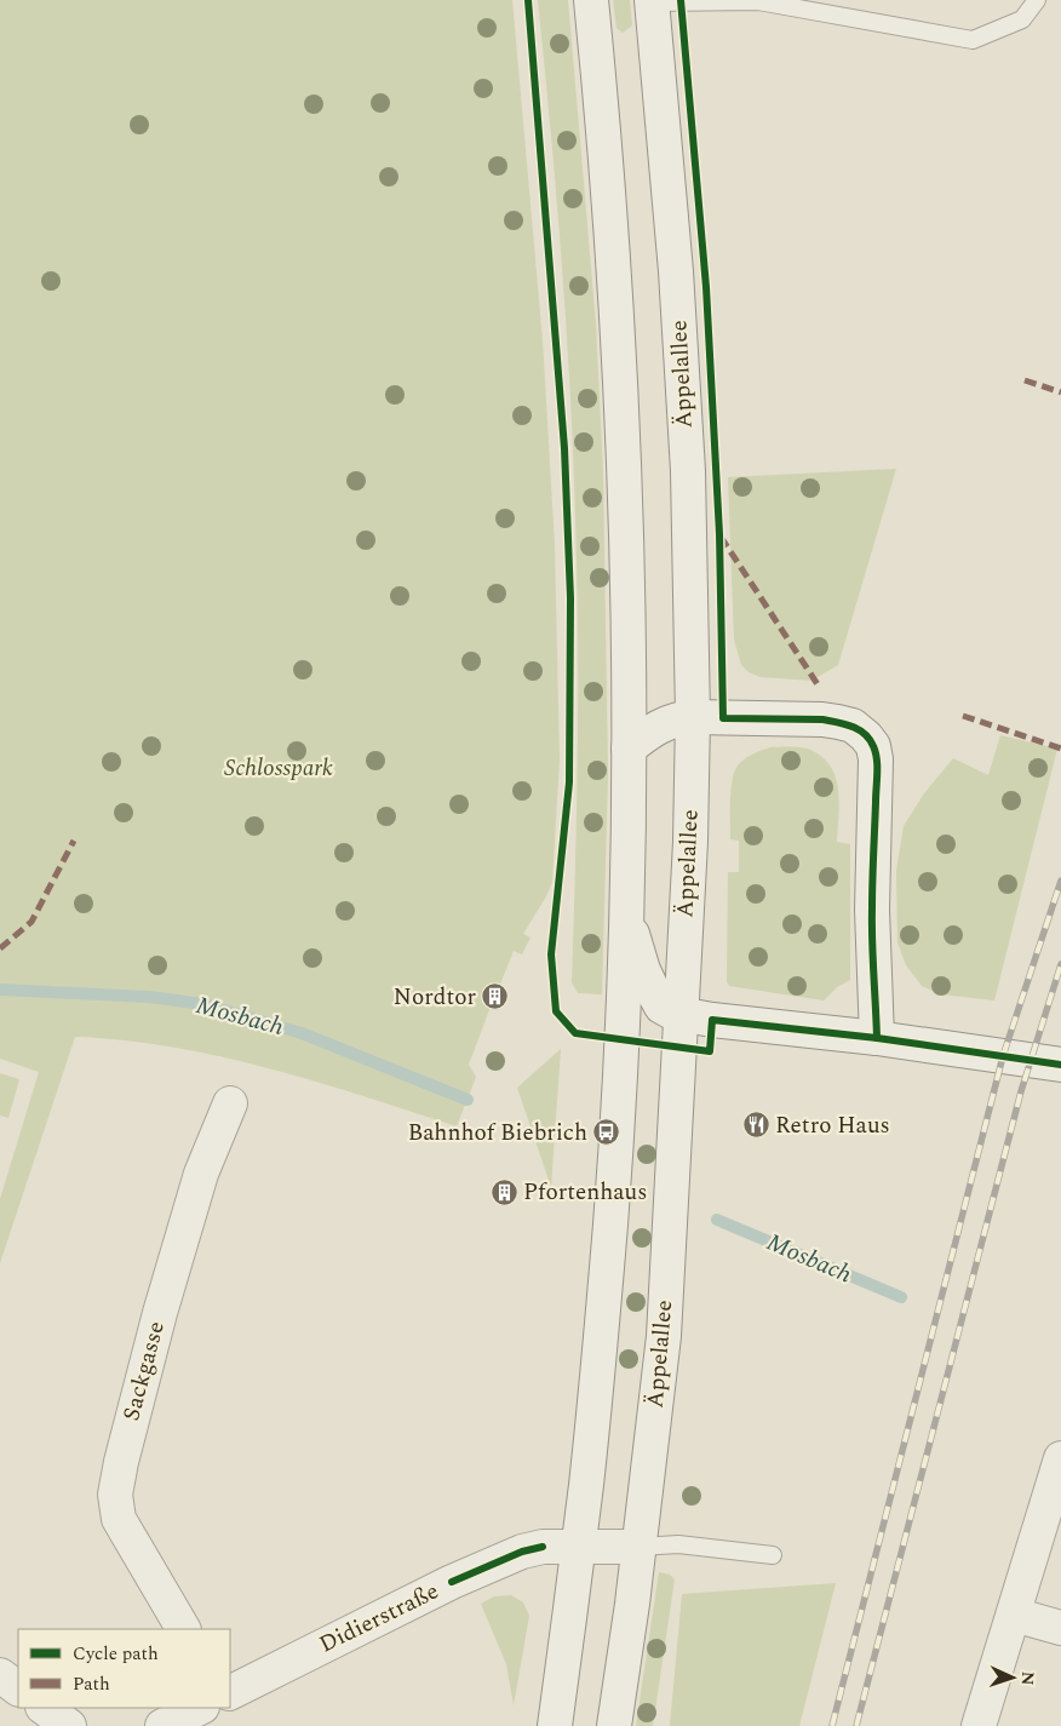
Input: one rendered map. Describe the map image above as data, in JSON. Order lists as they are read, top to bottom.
{
  "streets": {
    "main road": ["Äppelallee", "Sackgasse", "Didierstraße"]
  },
  "crossings": [
    ["Äppelallee", "Didierstraße"]
  ],
  "water": ["Mosbach"],
  "parks": ["Schlosspark"],
  "places": {
    "building": ["Nordtor", "Pfortenhaus"],
    "restaurant": ["Retro Haus"],
    "bus stop": ["Bahnhof Biebrich"]
  },
  "legend": ["Cycle path", "Path"],
  "north": "right"
}
